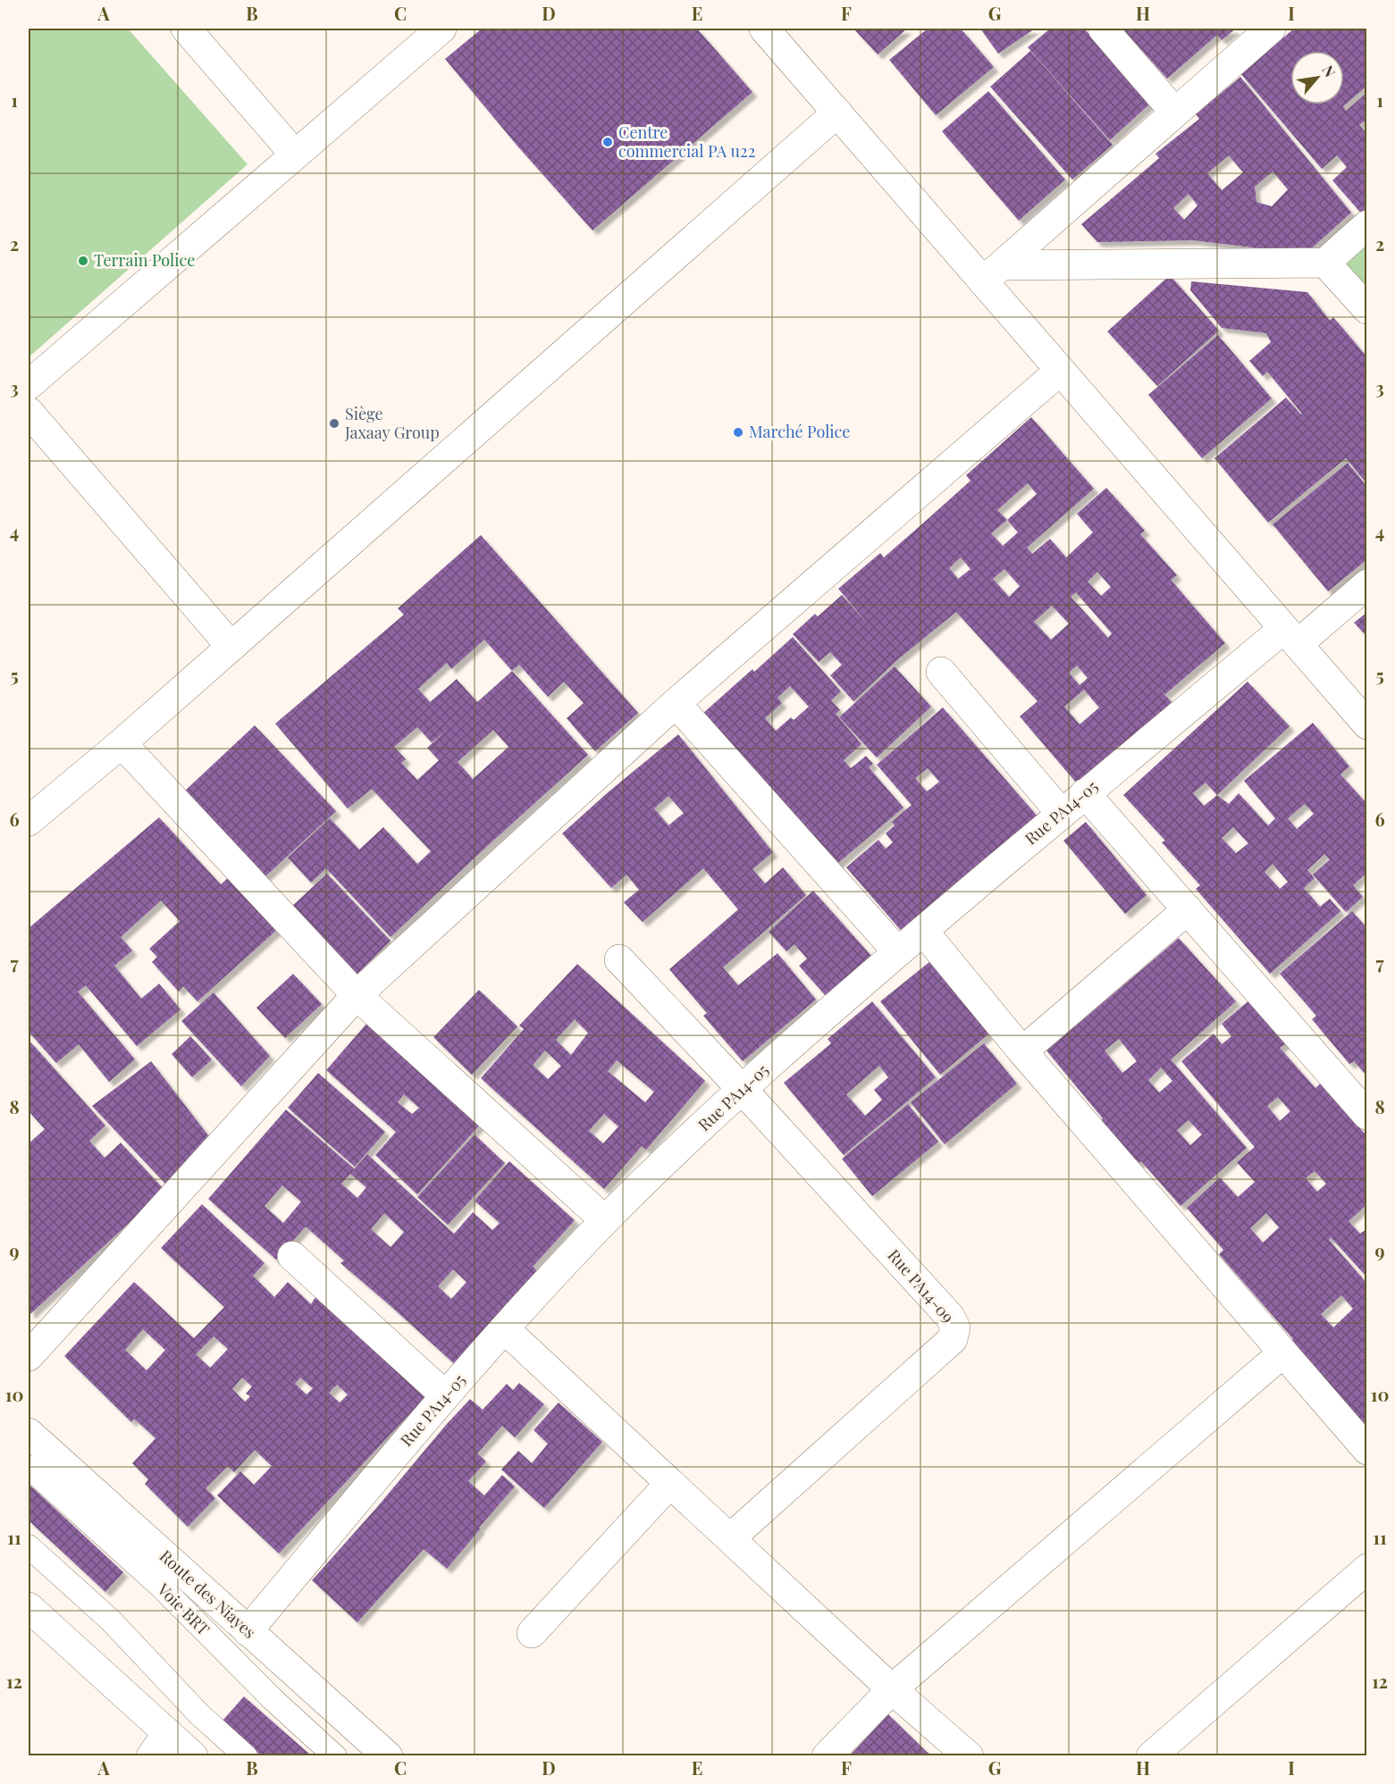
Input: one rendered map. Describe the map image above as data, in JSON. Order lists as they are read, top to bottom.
{
  "streets": {
    "street": ["Rue PA14-05", "Rue PA14-09", "Route des Niayes"],
    "lane": ["Voie BRT"]
  },
  "crossings": [
    ["Rue PA14-05", "Rue PA14-09"],
    ["Rue PA14-05", "Route des Niayes"]
  ],
  "places": [
    "Centre commercial PA u22",
    "Terrain Police",
    "Siège Jaxaay Group",
    "Marché Police"
  ],
  "north": "top right",
  "grid": {
    "columns": [
      "A",
      "B",
      "C",
      "D",
      "E",
      "F",
      "G",
      "H",
      "I"
    ],
    "rows": [
      "1",
      "2",
      "3",
      "4",
      "5",
      "6",
      "7",
      "8",
      "9",
      "10",
      "11",
      "12"
    ]
  }
}
